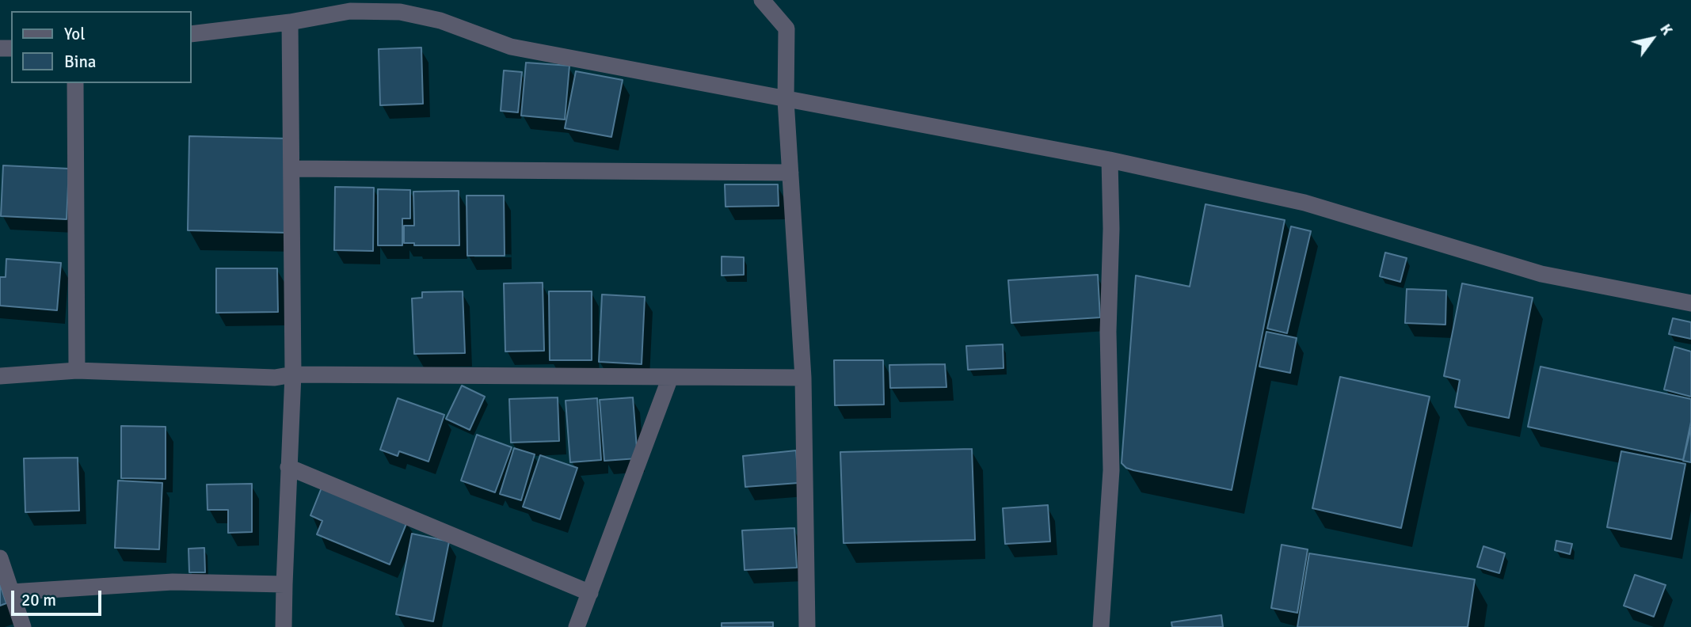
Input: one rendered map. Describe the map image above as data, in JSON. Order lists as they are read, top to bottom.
{
  "legend": ["Yol", "Bina"],
  "scale_bar": "20 m",
  "north": "top right"
}
